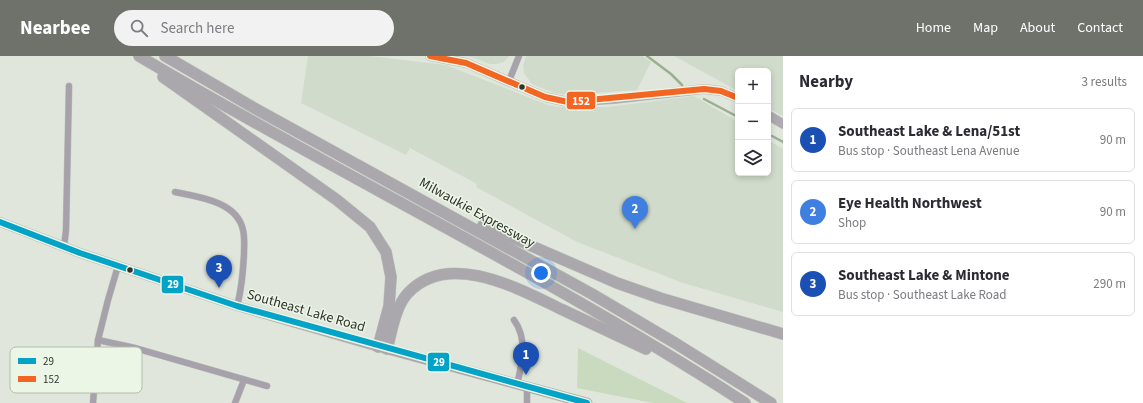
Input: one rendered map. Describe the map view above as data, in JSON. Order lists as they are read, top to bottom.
{
  "streets": {
    "highway": ["Milwaukie Expressway"],
    "main road": ["Southeast Lake Road"]
  },
  "lines": ["transit line 152", "transit line 29"],
  "legend": ["29", "152"],
  "page": {
    "header": "Nearbee",
    "search": "Search here",
    "nav": [
      "Home",
      "Map",
      "About",
      "Contact"
    ],
    "heading": ["Nearby", "3 results"],
    "map_buttons": ["+", "−"],
    "list": [
      {
        "mark": "1",
        "name": "Southeast Lake & Lena/51st",
        "note": "Bus stop · Southeast Lena Avenue",
        "value": "90 m"
      },
      {
        "mark": "2",
        "name": "Eye Health Northwest",
        "note": "Shop",
        "value": "90 m"
      },
      {
        "mark": "3",
        "name": "Southeast Lake & Mintone",
        "note": "Bus stop · Southeast Lake Road",
        "value": "290 m"
      }
    ],
    "pins": ["2", "3", "1"]
  }
}
